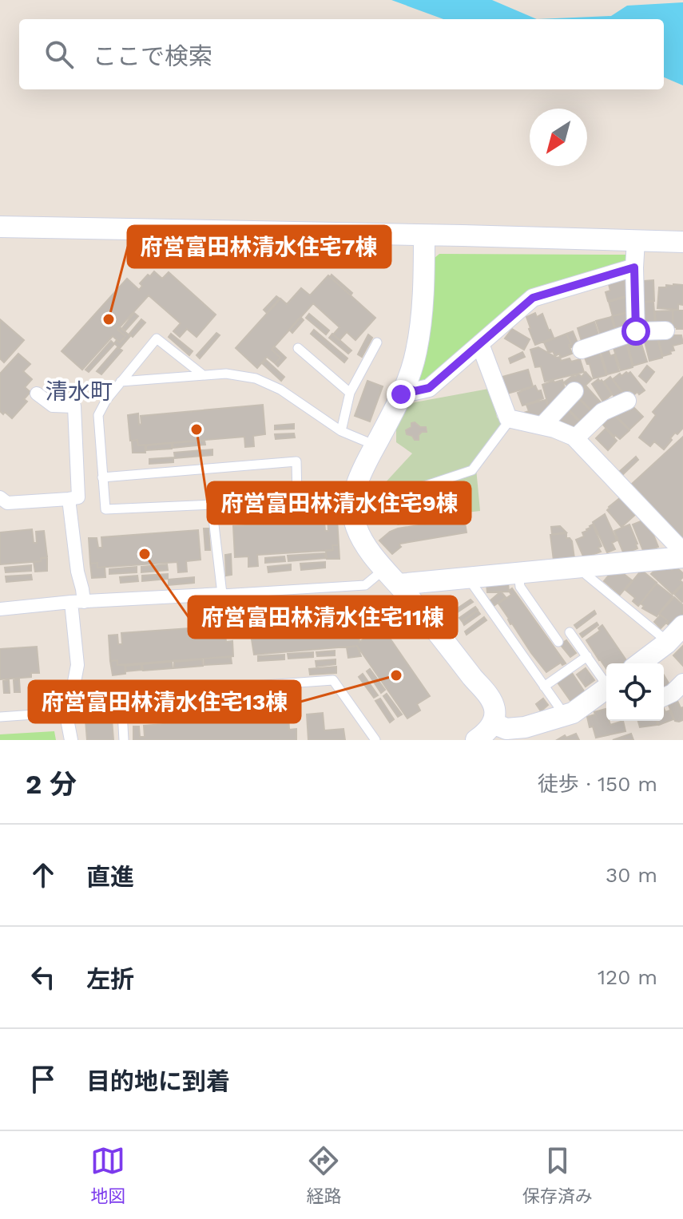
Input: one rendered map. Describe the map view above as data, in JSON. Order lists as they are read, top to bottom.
{
  "districts": ["清水町"],
  "places": [
    "府営富田林清水住宅7棟",
    "府営富田林清水住宅9棟",
    "府営富田林清水住宅11棟",
    "府営富田林清水住宅13棟"
  ],
  "north": "bottom left",
  "page": {
    "search": "ここで検索",
    "heading": ["2 分", "徒歩 · 150 m"],
    "list": [
      ["直進", "30 m"],
      ["左折", "120 m"],
      "目的地に到着"
    ],
    "nav": ["地図", "経路", "保存済み"]
  }
}
